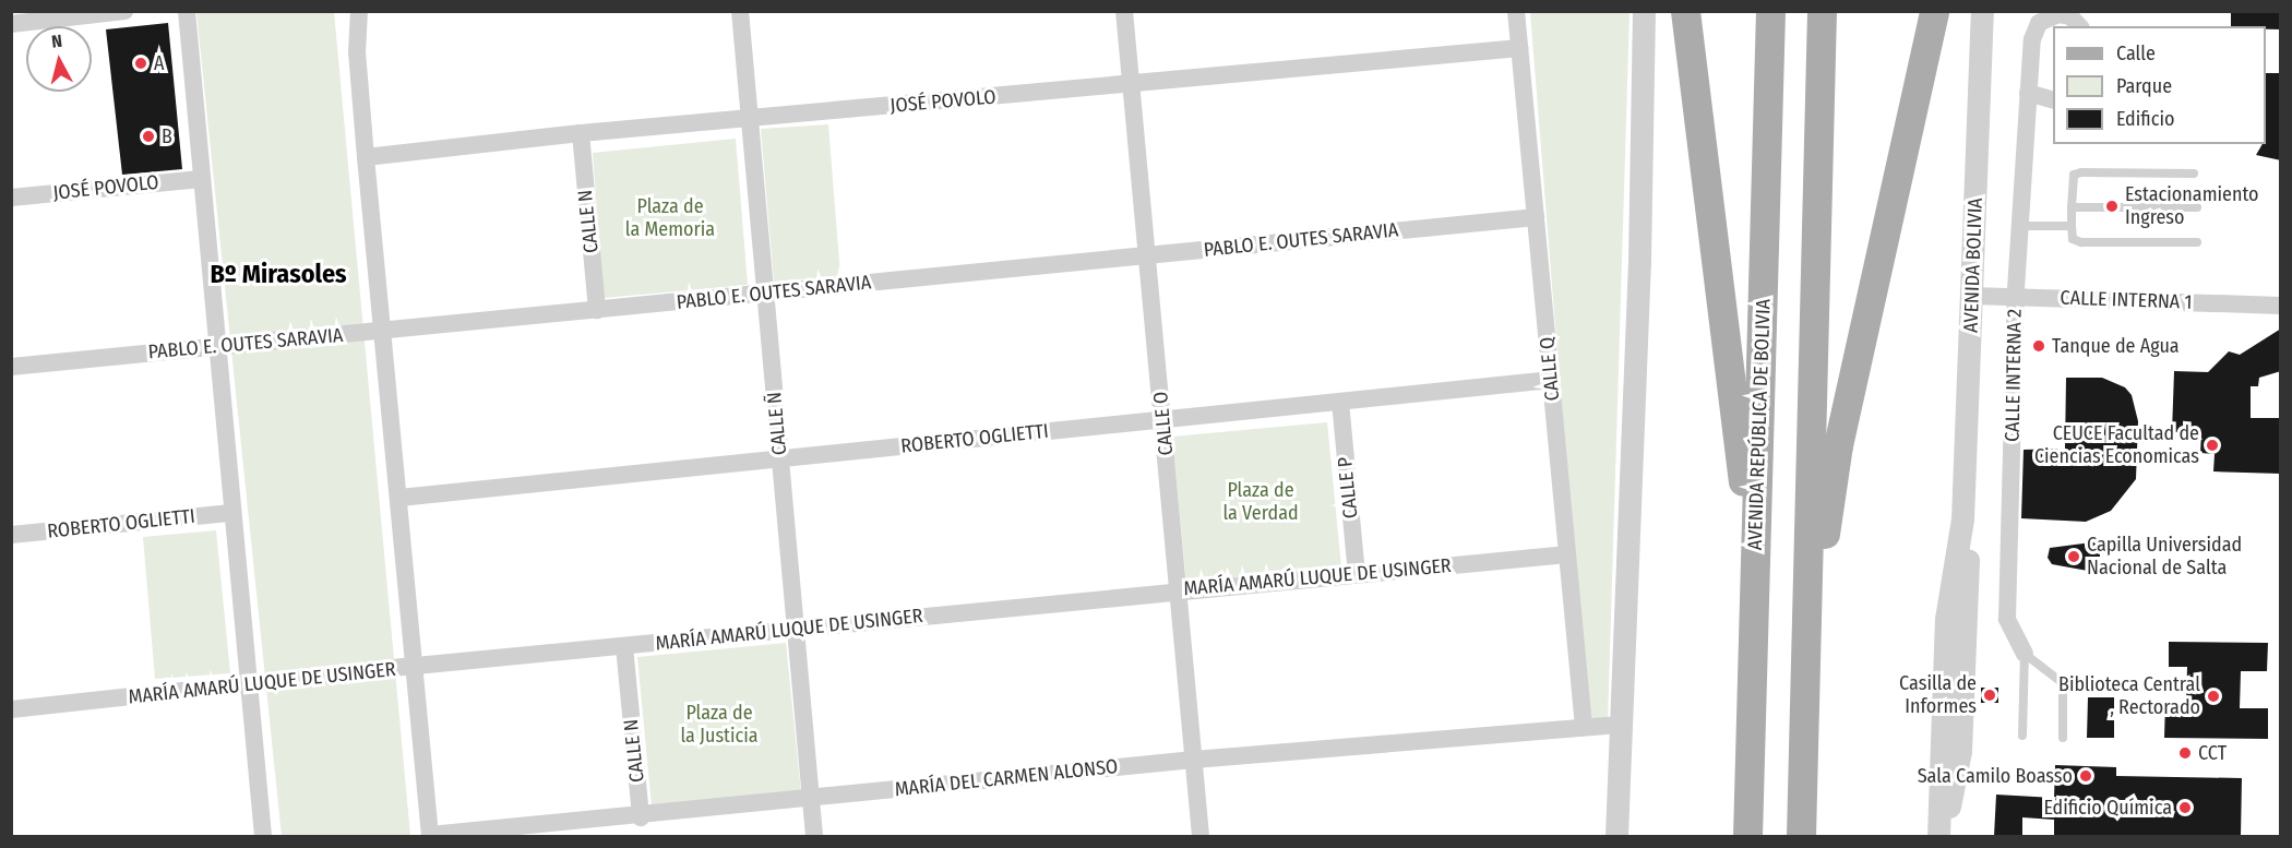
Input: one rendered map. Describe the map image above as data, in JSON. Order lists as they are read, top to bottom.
{
  "streets": {
    "main road": ["AVENIDA REPÚBLICA DE BOLIVIA"],
    "street": [
      "JOSÉ POVOLO",
      "CALLE N",
      "PABLO E. OUTES SARAVIA",
      "AVENIDA BOLIVIA",
      "CALLE INTERNA 1",
      "CALLE Q",
      "CALLE INTERNA 2",
      "CALLE Ñ",
      "CALLE O",
      "ROBERTO OGLIETTI",
      "CALLE P",
      "MARÍA AMARÚ LUQUE DE USINGER",
      "MARÍA DEL CARMEN ALONSO"
    ]
  },
  "crossings": [
    ["JOSÉ POVOLO", "CALLE N"],
    ["JOSÉ POVOLO", "CALLE Q"],
    ["JOSÉ POVOLO", "CALLE Ñ"],
    ["JOSÉ POVOLO", "CALLE O"],
    ["CALLE N", "PABLO E. OUTES SARAVIA"],
    ["CALLE N", "MARÍA AMARÚ LUQUE DE USINGER"],
    ["CALLE N", "MARÍA DEL CARMEN ALONSO"],
    ["PABLO E. OUTES SARAVIA", "CALLE Q"],
    ["PABLO E. OUTES SARAVIA", "CALLE Ñ"],
    ["PABLO E. OUTES SARAVIA", "CALLE O"],
    ["AVENIDA BOLIVIA", "CALLE INTERNA 1"],
    ["CALLE INTERNA 1", "CALLE INTERNA 2"],
    ["CALLE Q", "ROBERTO OGLIETTI"],
    ["CALLE Q", "MARÍA AMARÚ LUQUE DE USINGER"],
    ["CALLE Q", "MARÍA DEL CARMEN ALONSO"],
    ["CALLE Ñ", "ROBERTO OGLIETTI"],
    ["CALLE Ñ", "MARÍA AMARÚ LUQUE DE USINGER"],
    ["CALLE Ñ", "MARÍA DEL CARMEN ALONSO"],
    ["CALLE O", "ROBERTO OGLIETTI"],
    ["CALLE O", "MARÍA AMARÚ LUQUE DE USINGER"],
    ["CALLE O", "MARÍA DEL CARMEN ALONSO"],
    ["ROBERTO OGLIETTI", "CALLE P"],
    ["CALLE P", "MARÍA AMARÚ LUQUE DE USINGER"]
  ],
  "districts": ["Bº Mirasoles"],
  "parks": ["Plaza de la Memoria", "Plaza de la Verdad", "Plaza de la Justicia"],
  "places": [
    "A",
    "B",
    "Estacionamiento Ingreso",
    "Tanque de Agua",
    "CEUCE Facultad de Ciencias Economicas",
    "Capilla Universidad Nacional de Salta",
    "Casilla de Informes",
    "Biblioteca Central , Rectorado",
    "CCT",
    "Sala Camilo Boasso",
    "Edificio Química"
  ],
  "legend": ["Calle", "Parque", "Edificio"],
  "north": "top"
}
